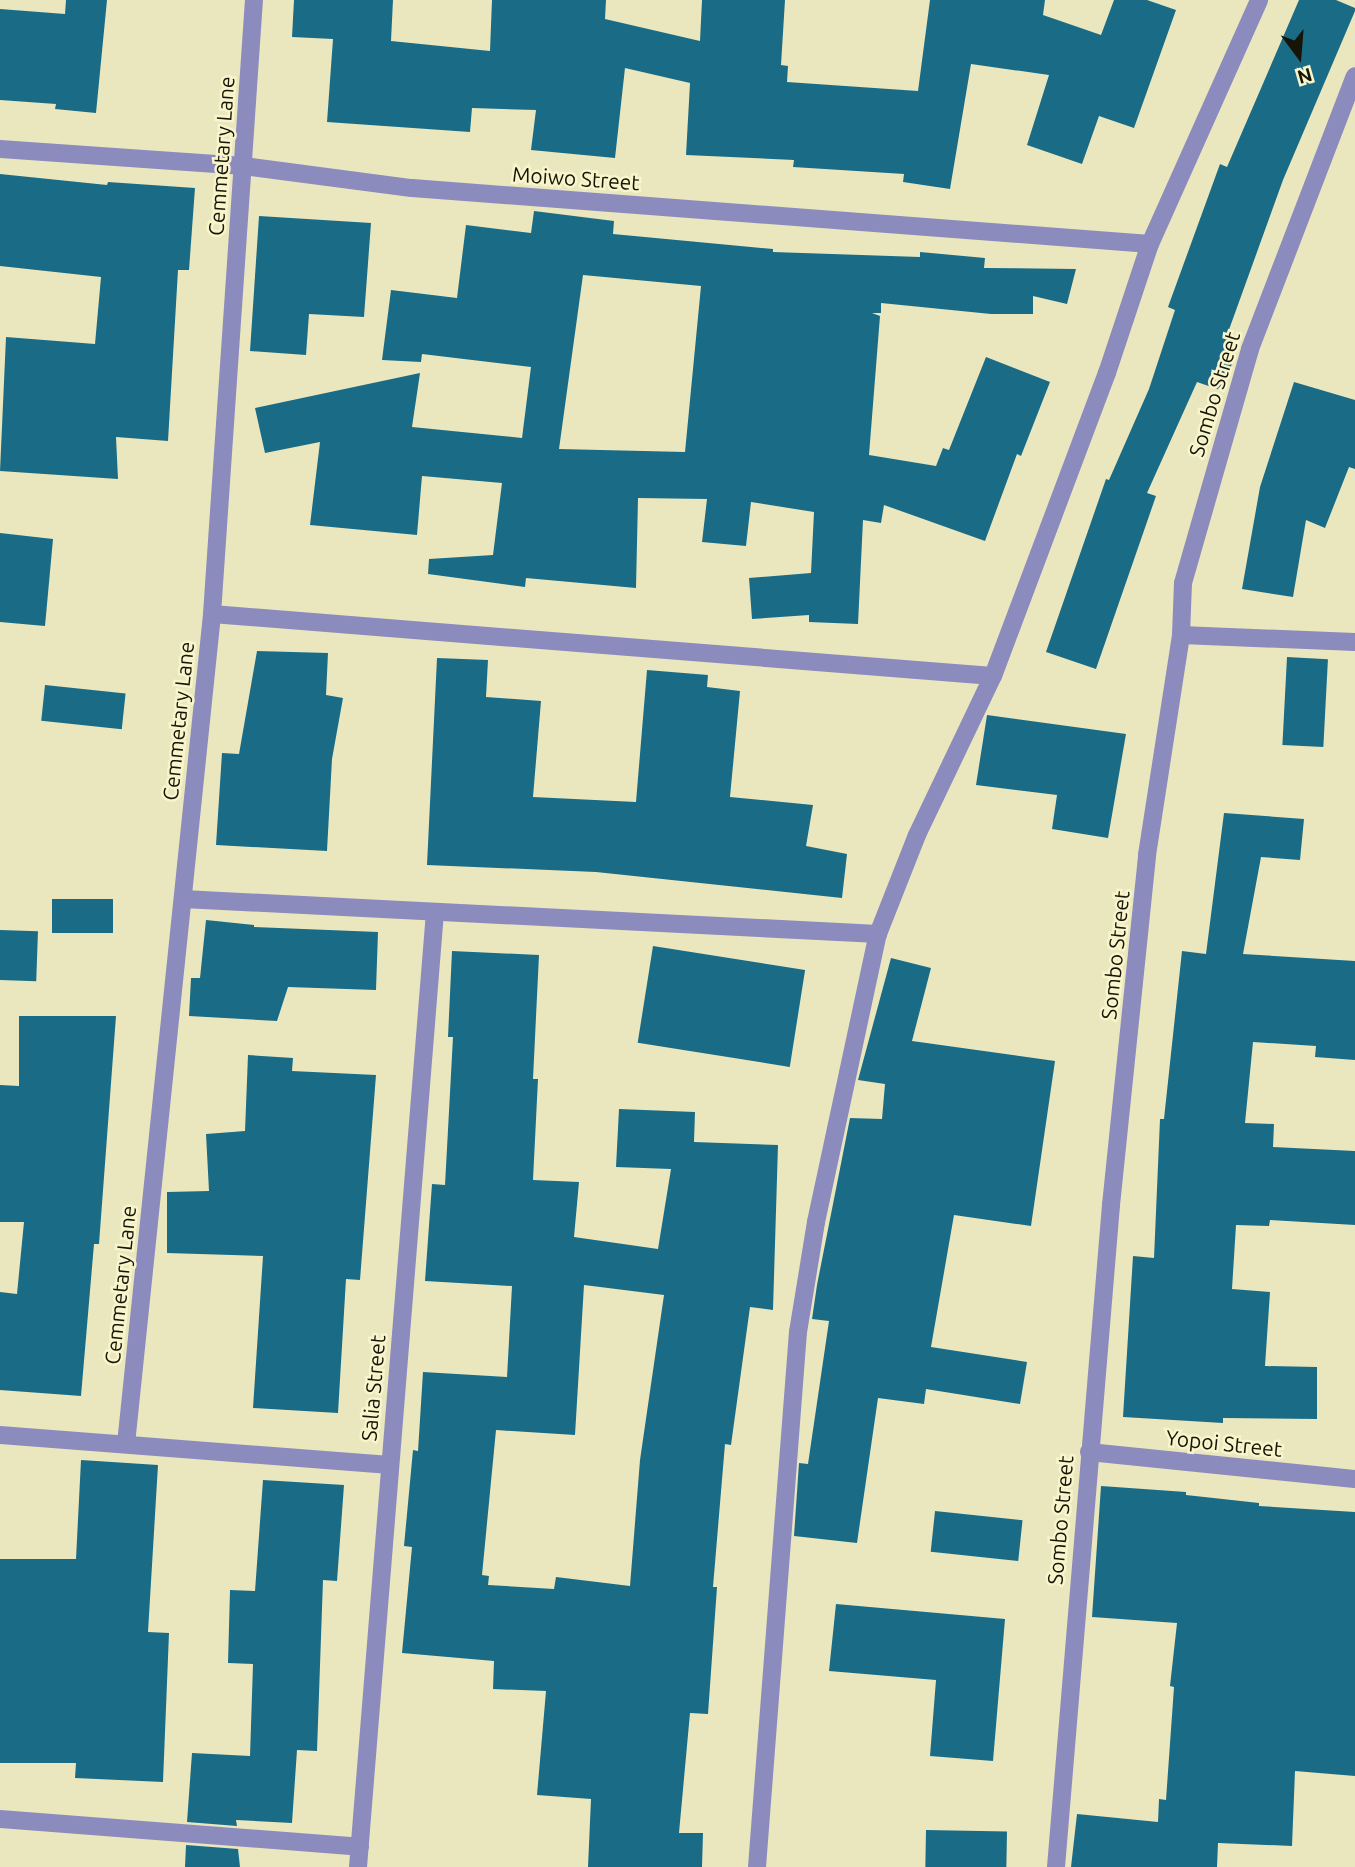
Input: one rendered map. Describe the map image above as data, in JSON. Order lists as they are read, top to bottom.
{
  "streets": {
    "street": [
      "Cemmetary Lane",
      "Moiwo Street",
      "Sombo Street",
      "Salia Street",
      "Yopoi Street"
    ]
  },
  "crossings": [
    ["Cemmetary Lane", "Moiwo Street"],
    ["Sombo Street", "Yopoi Street"]
  ],
  "north": "bottom"
}
